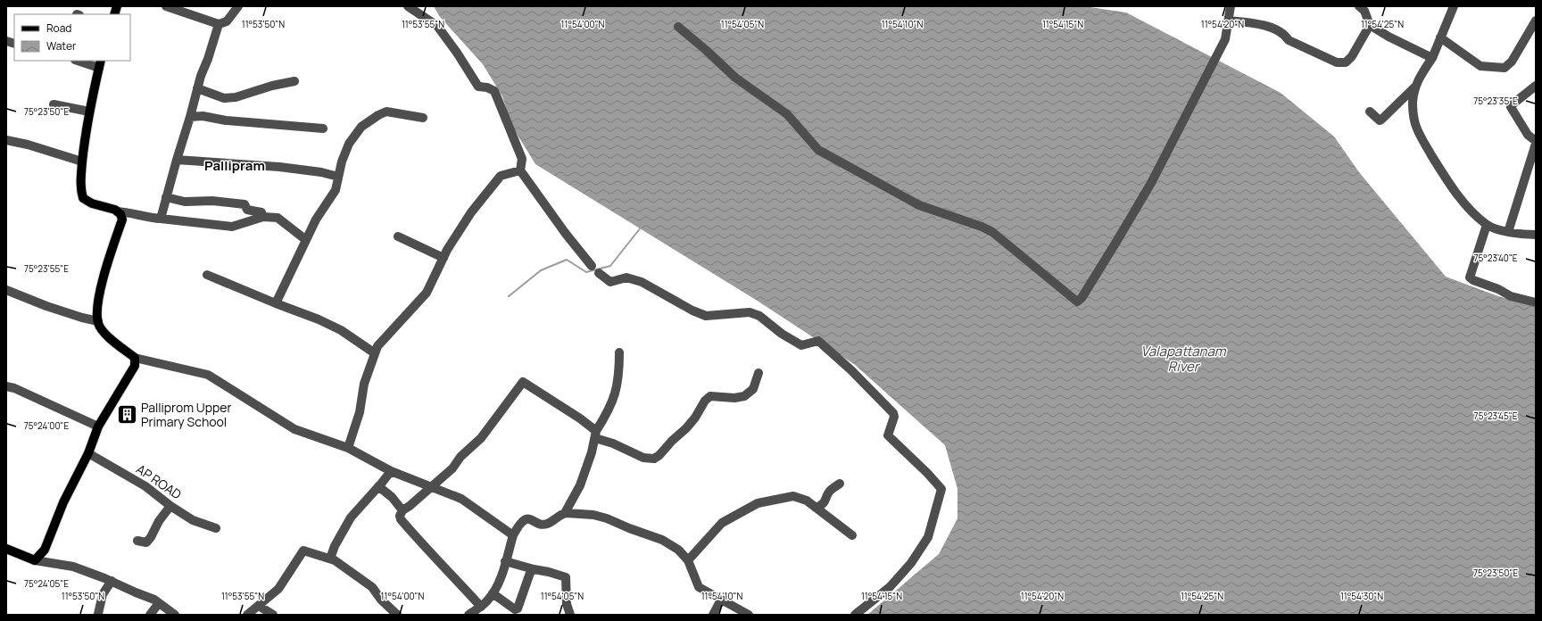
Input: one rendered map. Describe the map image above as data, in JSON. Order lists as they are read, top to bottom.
{
  "streets": {
    "street": ["AP ROAD"]
  },
  "districts": ["Pallipram"],
  "water": ["Valapattanam River"],
  "places": {
    "building": ["Palliprom Upper Primary School"]
  },
  "legend": ["Road", "Water"],
  "coordinates": [
    "11°53'50\"N",
    "11°53'55\"N",
    "11°54'00\"N",
    "11°54'05\"N",
    "11°54'10\"N",
    "11°54'15\"N",
    "11°54'20\"N",
    "11°54'25\"N",
    "75°23'35\"E",
    "75°23'50\"E",
    "75°23'40\"E",
    "75°23'55\"E",
    "75°23'45\"E",
    "75°24'00\"E",
    "75°24'05\"E",
    "11°54'30\"N"
  ]
}
